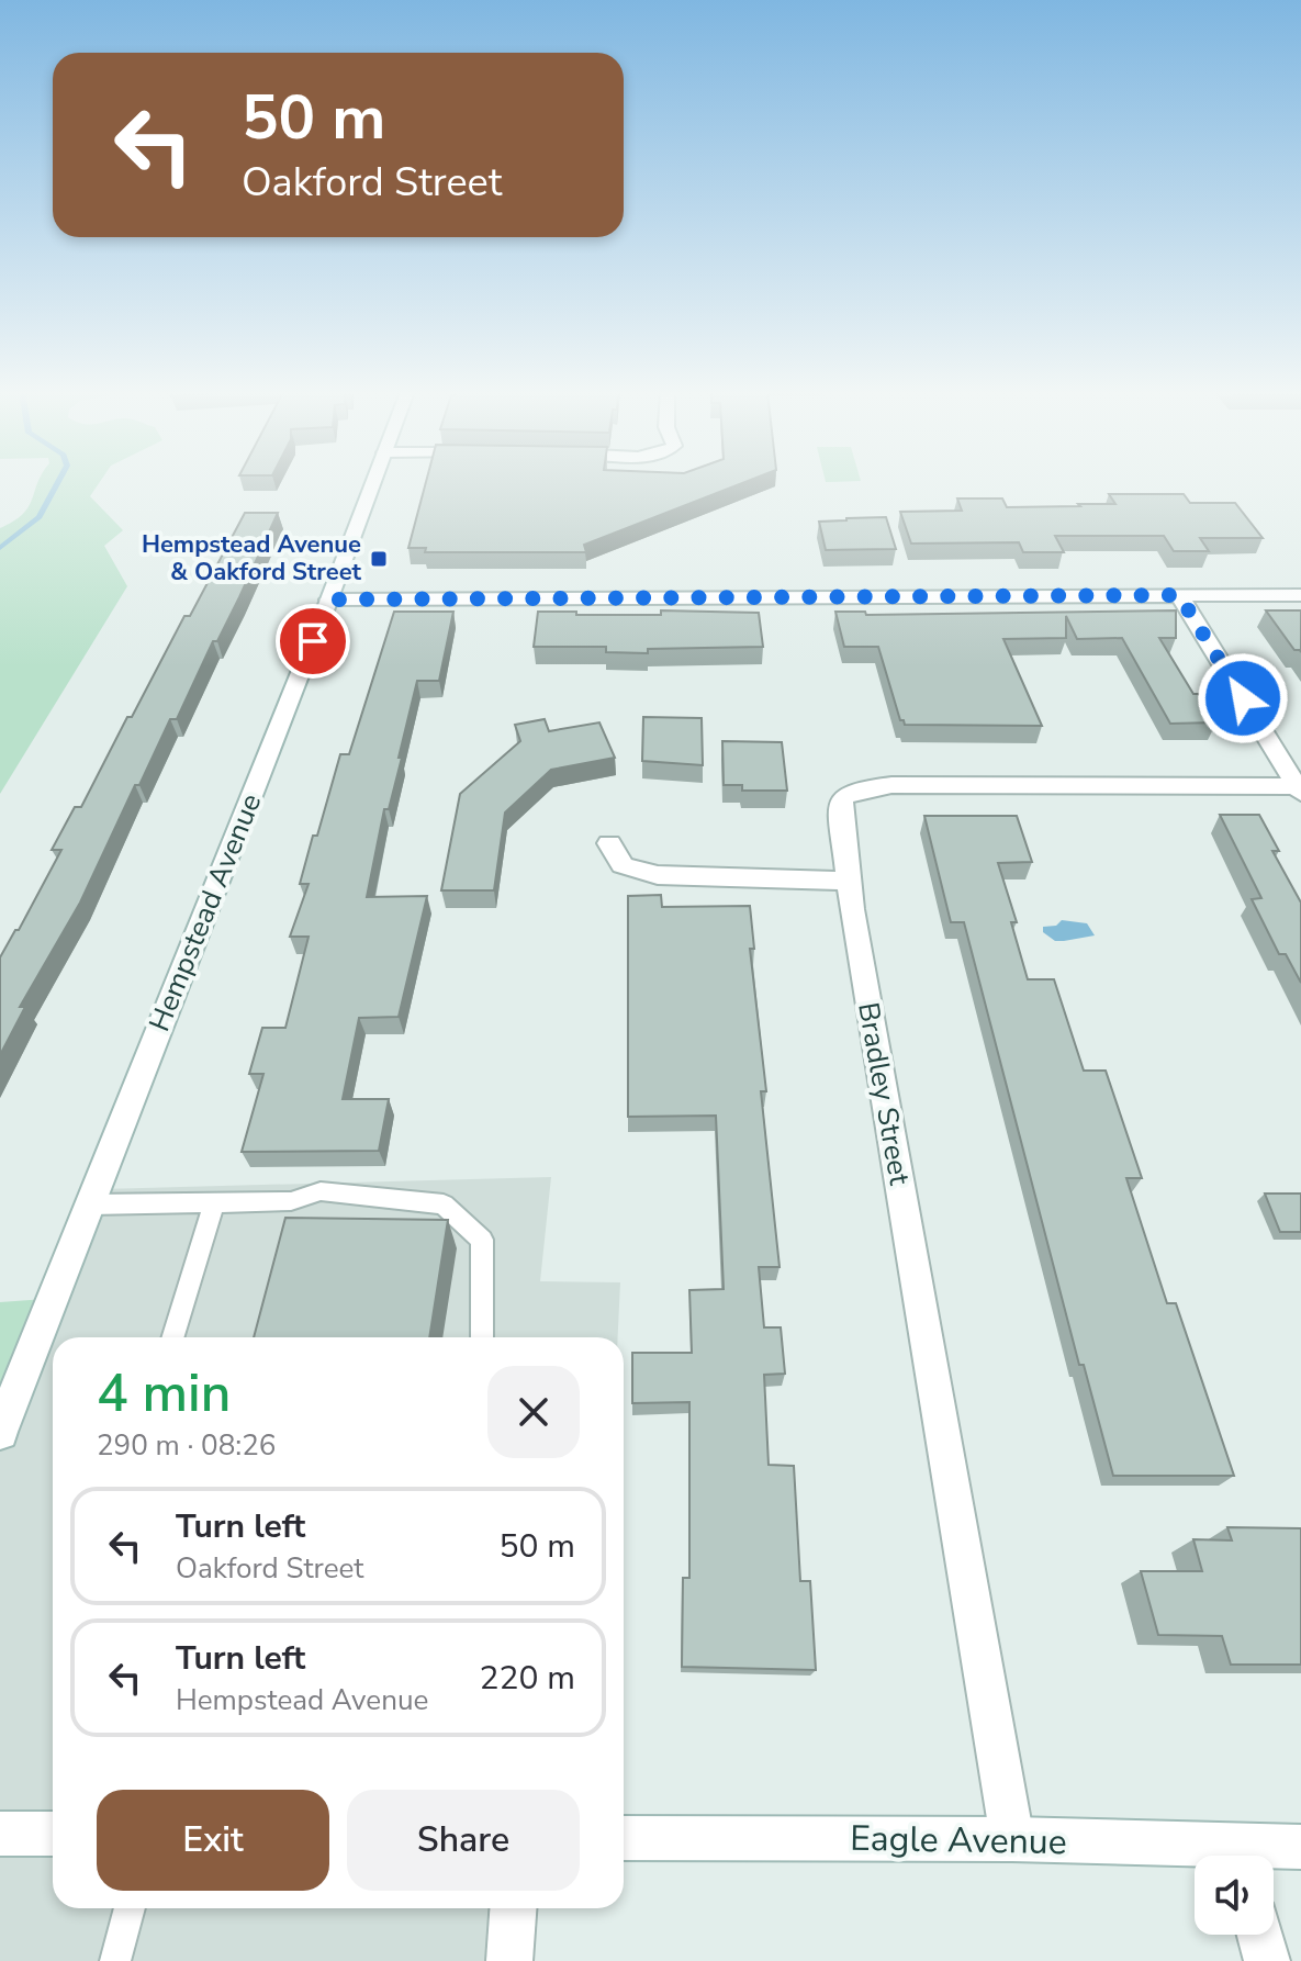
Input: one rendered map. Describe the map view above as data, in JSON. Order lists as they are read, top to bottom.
{
  "streets": {
    "street": ["Hempstead Avenue", "Bradley Street", "Eagle Avenue"]
  },
  "crossings": [
    ["Bradley Street", "Eagle Avenue"]
  ],
  "places": {
    "transit": ["Hempstead Avenue & Oakford Street"]
  },
  "page": {
    "turn": ["50 m", "Oakford Street"],
    "heading": ["4 min", "290 m · 08:26"],
    "list": [
      {
        "name": "Turn left",
        "note": "Oakford Street",
        "value": "50 m"
      },
      {
        "name": "Turn left",
        "note": "Hempstead Avenue",
        "value": "220 m"
      }
    ],
    "buttons": ["Exit", "Share"]
  }
}
